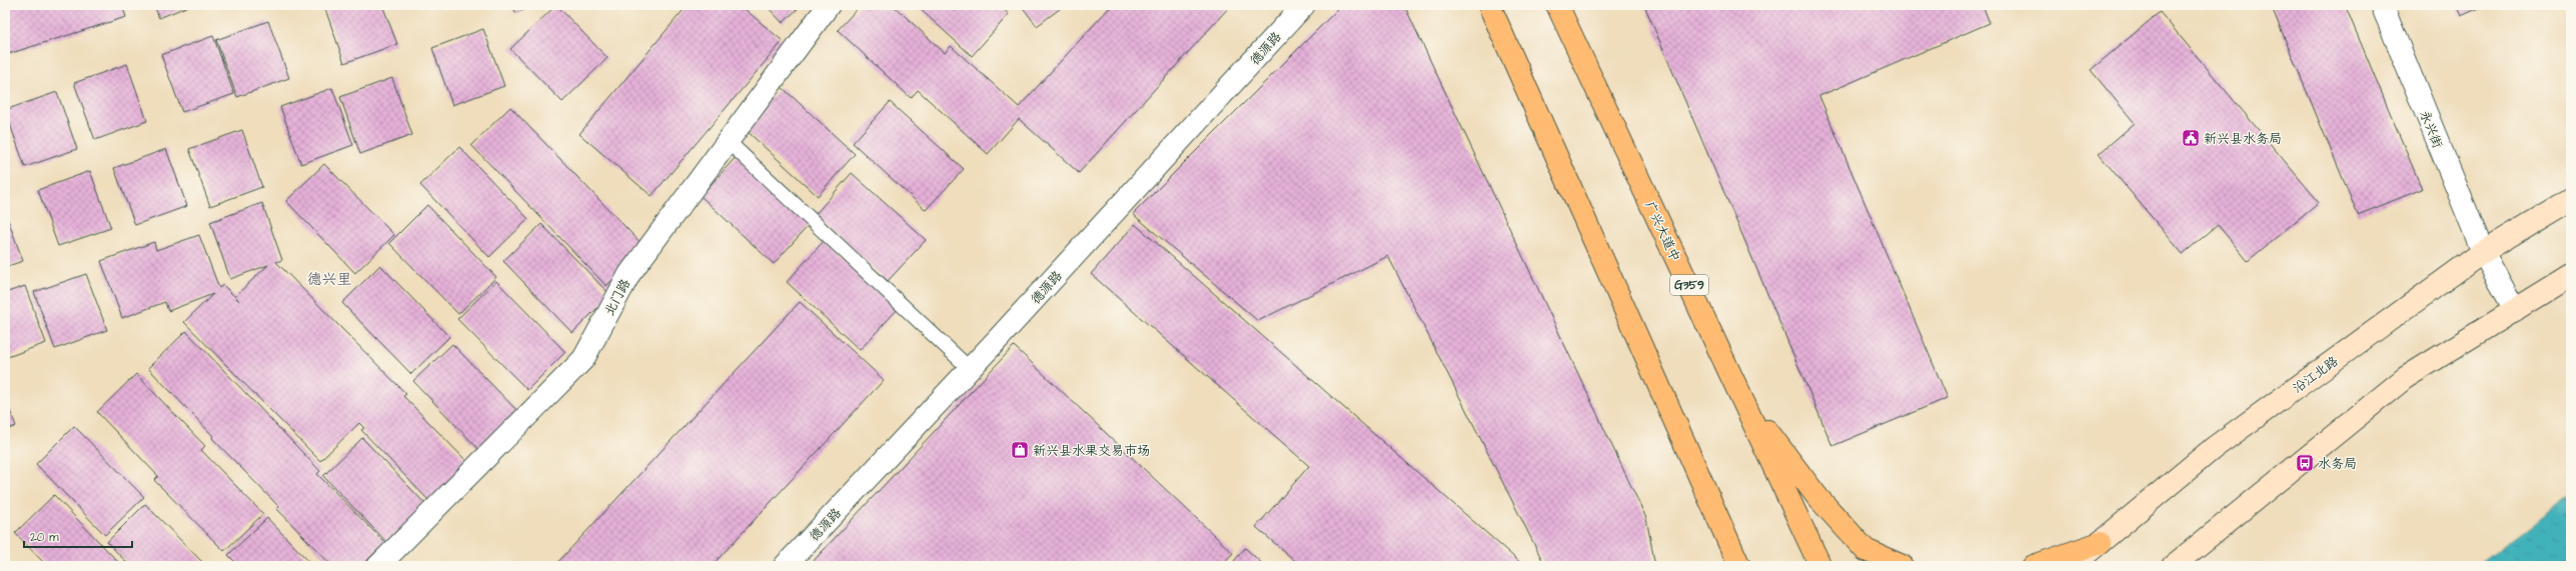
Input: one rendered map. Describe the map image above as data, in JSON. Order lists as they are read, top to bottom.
{
  "streets": {
    "highway": ["广兴大道中", "G359"],
    "main road": ["沿江北路"],
    "street": ["德源路", "永兴街", "北门路"]
  },
  "crossings": [
    ["永兴街", "沿江北路"]
  ],
  "districts": ["德兴里"],
  "places": {
    "public building": ["新兴县水务局"],
    "shop": ["新兴县水果交易市场"],
    "bus stop": ["水务局"]
  },
  "scale_bar": "20 m"
}
